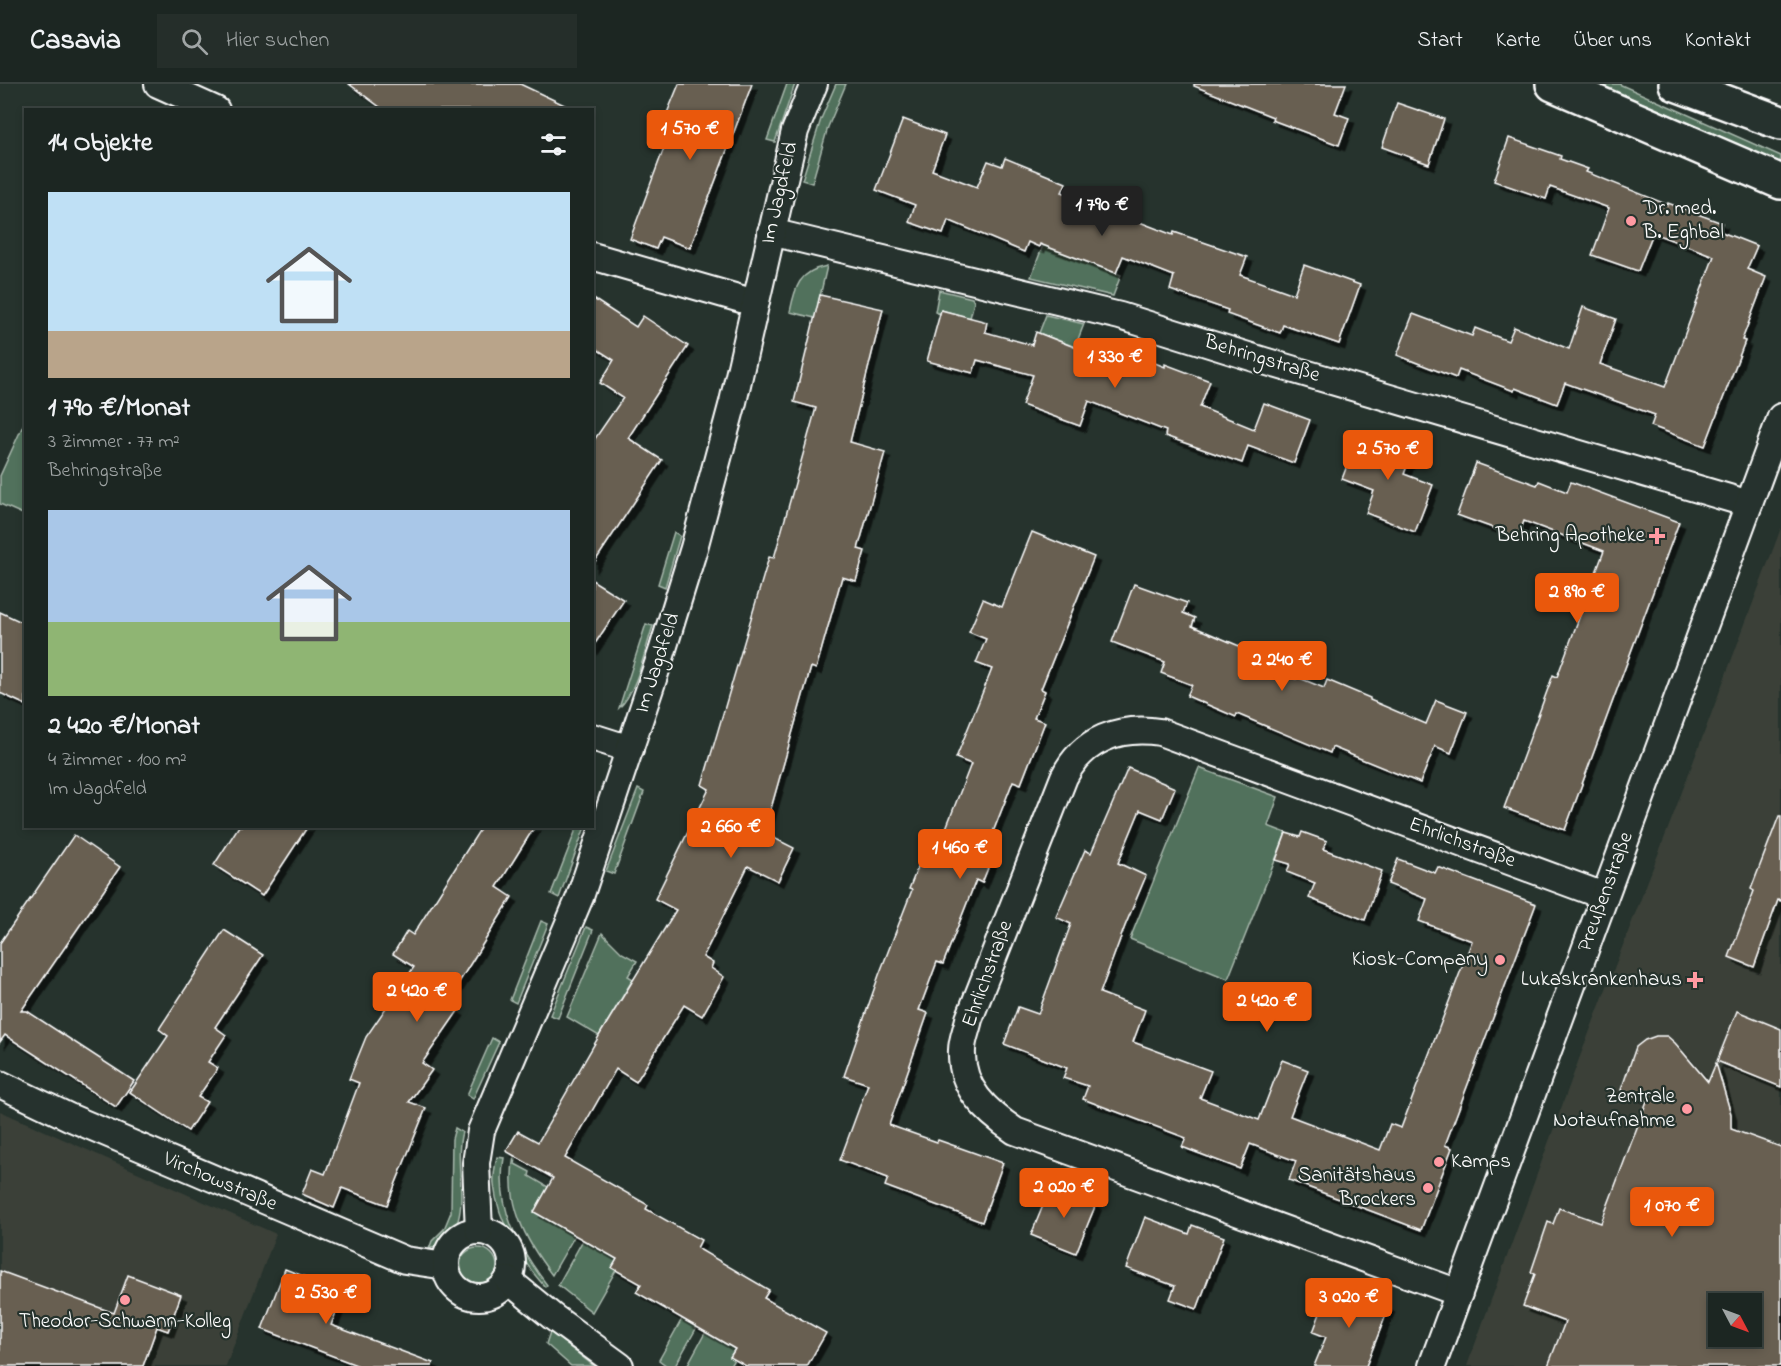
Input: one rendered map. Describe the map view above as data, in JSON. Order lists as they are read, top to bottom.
{
  "streets": {
    "street": [
      "Im Jagdfeld",
      "Behringstraße",
      "Ehrlichstraße",
      "Preußenstraße",
      "Virchowstraße"
    ]
  },
  "crossings": [
    ["Im Jagdfeld", "Behringstraße"],
    ["Im Jagdfeld", "Virchowstraße"],
    ["Behringstraße", "Preußenstraße"],
    ["Ehrlichstraße", "Preußenstraße"]
  ],
  "places": {
    "other": [
      "Dr. med. B. Eghbal",
      "Kiosk-Company",
      "Zentrale Notaufnahme",
      "Kamps",
      "Sanitätshaus Brockers",
      "Theodor-Schwann-Kolleg"
    ],
    "health": ["Behring Apotheke", "Lukaskrankenhaus"]
  },
  "north": "bottom right",
  "page": {
    "header": "Casavia",
    "search": "Hier suchen",
    "nav": [
      "Start",
      "Karte",
      "Über uns",
      "Kontakt"
    ],
    "heading": "14 Objekte",
    "price": [
      "1 570 €",
      "1 790 €",
      "1 330 €",
      "2 570 €",
      "2 890 €",
      "2 240 €",
      "2 660 €",
      "1 460 €",
      "2 420 €",
      "2 420 €",
      "2 020 €",
      "1 070 €",
      "2 530 €",
      "3 020 €"
    ],
    "list": [
      {
        "name": "1 790 €/Monat",
        "note": "3 Zimmer · 77 m² · Behringstraße"
      },
      {
        "name": "2 420 €/Monat",
        "note": "4 Zimmer · 100 m² · Im Jagdfeld"
      }
    ]
  }
}
